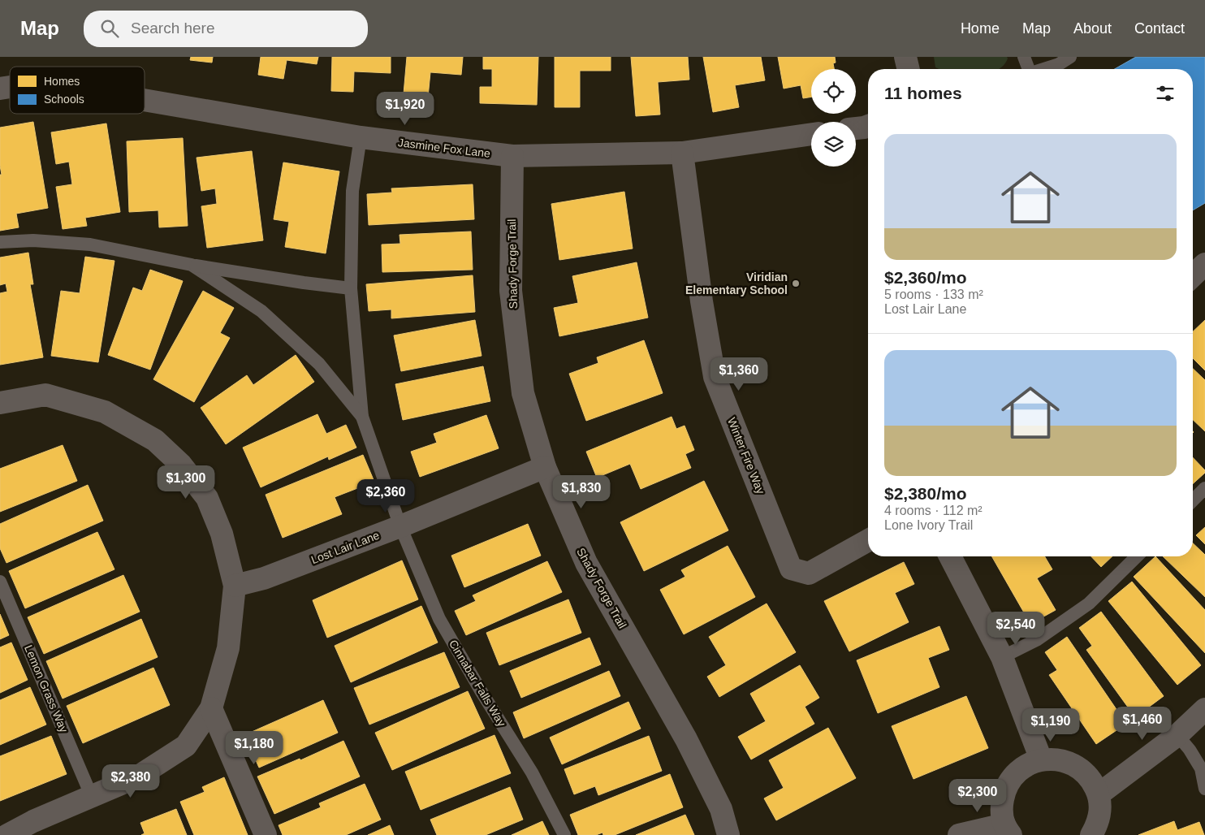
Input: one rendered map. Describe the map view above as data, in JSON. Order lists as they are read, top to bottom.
{
  "streets": {
    "street": [
      "Jasmine Fox Lane",
      "Shady Forge Trail",
      "Winter Fire Way",
      "Lost Lair Lane"
    ],
    "lane": ["Cinnabar Falls Way", "Lemon Grass Way"]
  },
  "crossings": [
    ["Jasmine Fox Lane", "Shady Forge Trail"],
    ["Jasmine Fox Lane", "Winter Fire Way"],
    ["Shady Forge Trail", "Lost Lair Lane"],
    ["Lost Lair Lane", "Cinnabar Falls Way"]
  ],
  "places": ["Viridian Elementary School"],
  "legend": ["Homes", "Schools"],
  "page": {
    "header": "Map",
    "search": "Search here",
    "nav": [
      "Home",
      "Map",
      "About",
      "Contact"
    ],
    "heading": "11 homes",
    "price": [
      "$1,920",
      "$1,360",
      "$1,300",
      "$1,830",
      "$2,360",
      "$2,540",
      "$1,460",
      "$1,190",
      "$1,180",
      "$2,380",
      "$2,300"
    ],
    "list": [
      {
        "name": "$2,360/mo",
        "note": "5 rooms · 133 m² · Lost Lair Lane"
      },
      {
        "name": "$2,380/mo",
        "note": "4 rooms · 112 m² · Lone Ivory Trail"
      }
    ]
  }
}
